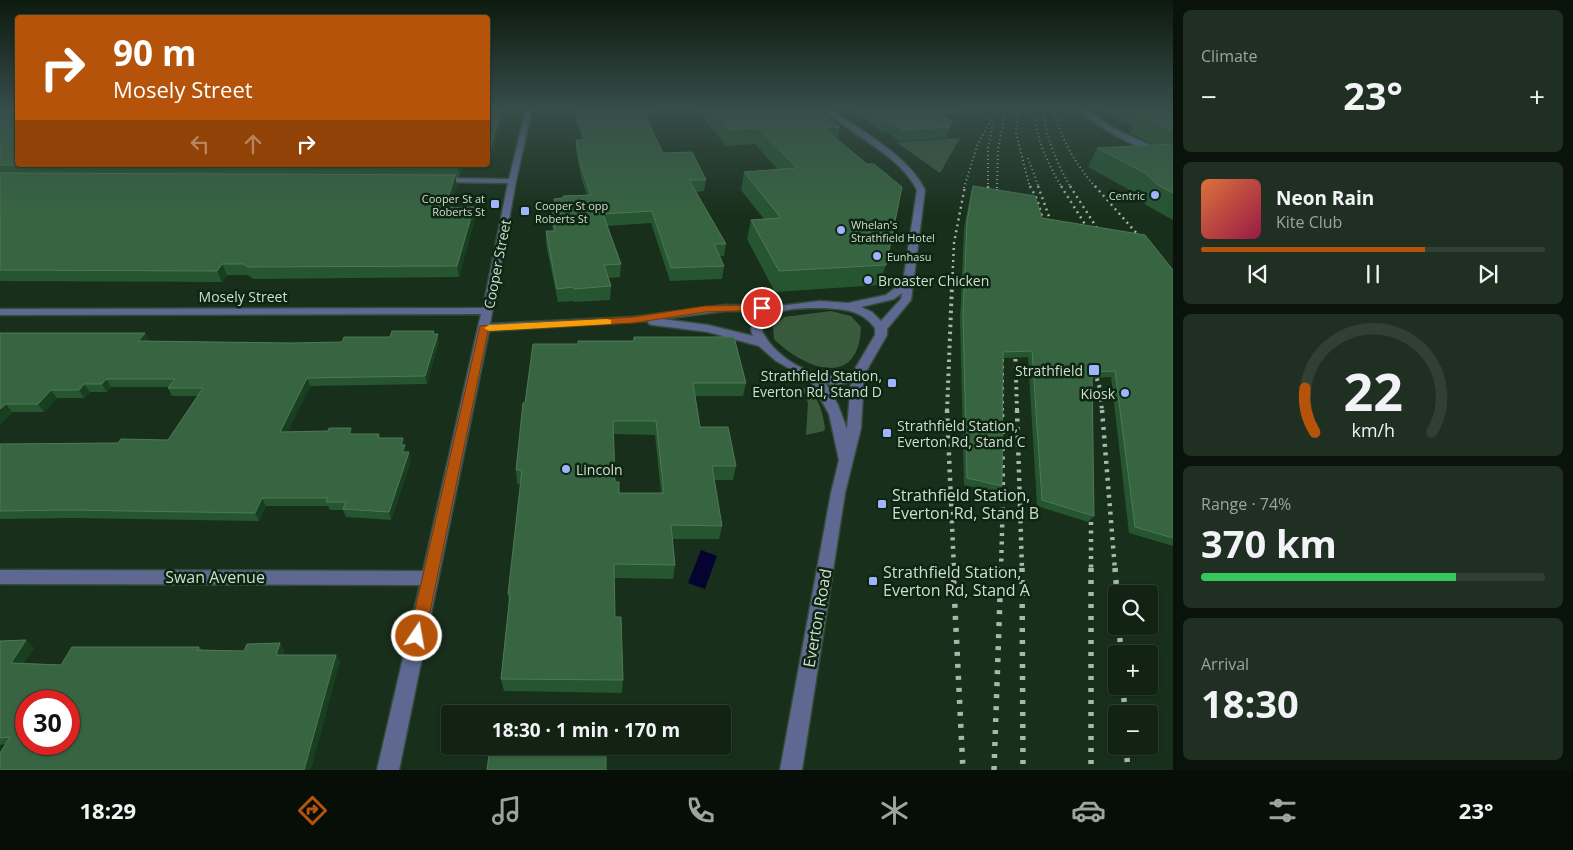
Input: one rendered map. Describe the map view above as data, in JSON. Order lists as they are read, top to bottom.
{
  "streets": {
    "street": [
      "Cooper Street",
      "Mosely Street",
      "Swan Avenue",
      "Everton Road"
    ]
  },
  "crossings": [
    ["Cooper Street", "Mosely Street"],
    ["Cooper Street", "Swan Avenue"]
  ],
  "places": {
    "other": [
      "Centric",
      "Whelan's Strathfield Hotel",
      "Eunhasu",
      "Broaster Chicken",
      "Kiosk",
      "Lincoln"
    ],
    "transit": [
      "Cooper St at Roberts St",
      "Cooper St opp Roberts St",
      "Strathfield",
      "Strathfield Station, Everton Rd, Stand D",
      "Strathfield Station, Everton Rd, Stand C",
      "Strathfield Station, Everton Rd, Stand B",
      "Strathfield Station, Everton Rd, Stand A"
    ]
  },
  "page": {
    "tile": [
      "Climate",
      ["Range · 74%", "370 km"],
      ["Arrival", "18:30"]
    ],
    "turn": ["90 m", "Mosely Street"],
    "heat": ["−", "23°", "+"],
    "song": ["Neon Rain", "Kite Club"],
    "map_buttons": ["+", "−"],
    "limit": "30",
    "trip": "18:30 · 1 min · 170 m",
    "tabs": ["18:29", "23°"],
    "gauge": ["22", "km/h"]
  }
}
